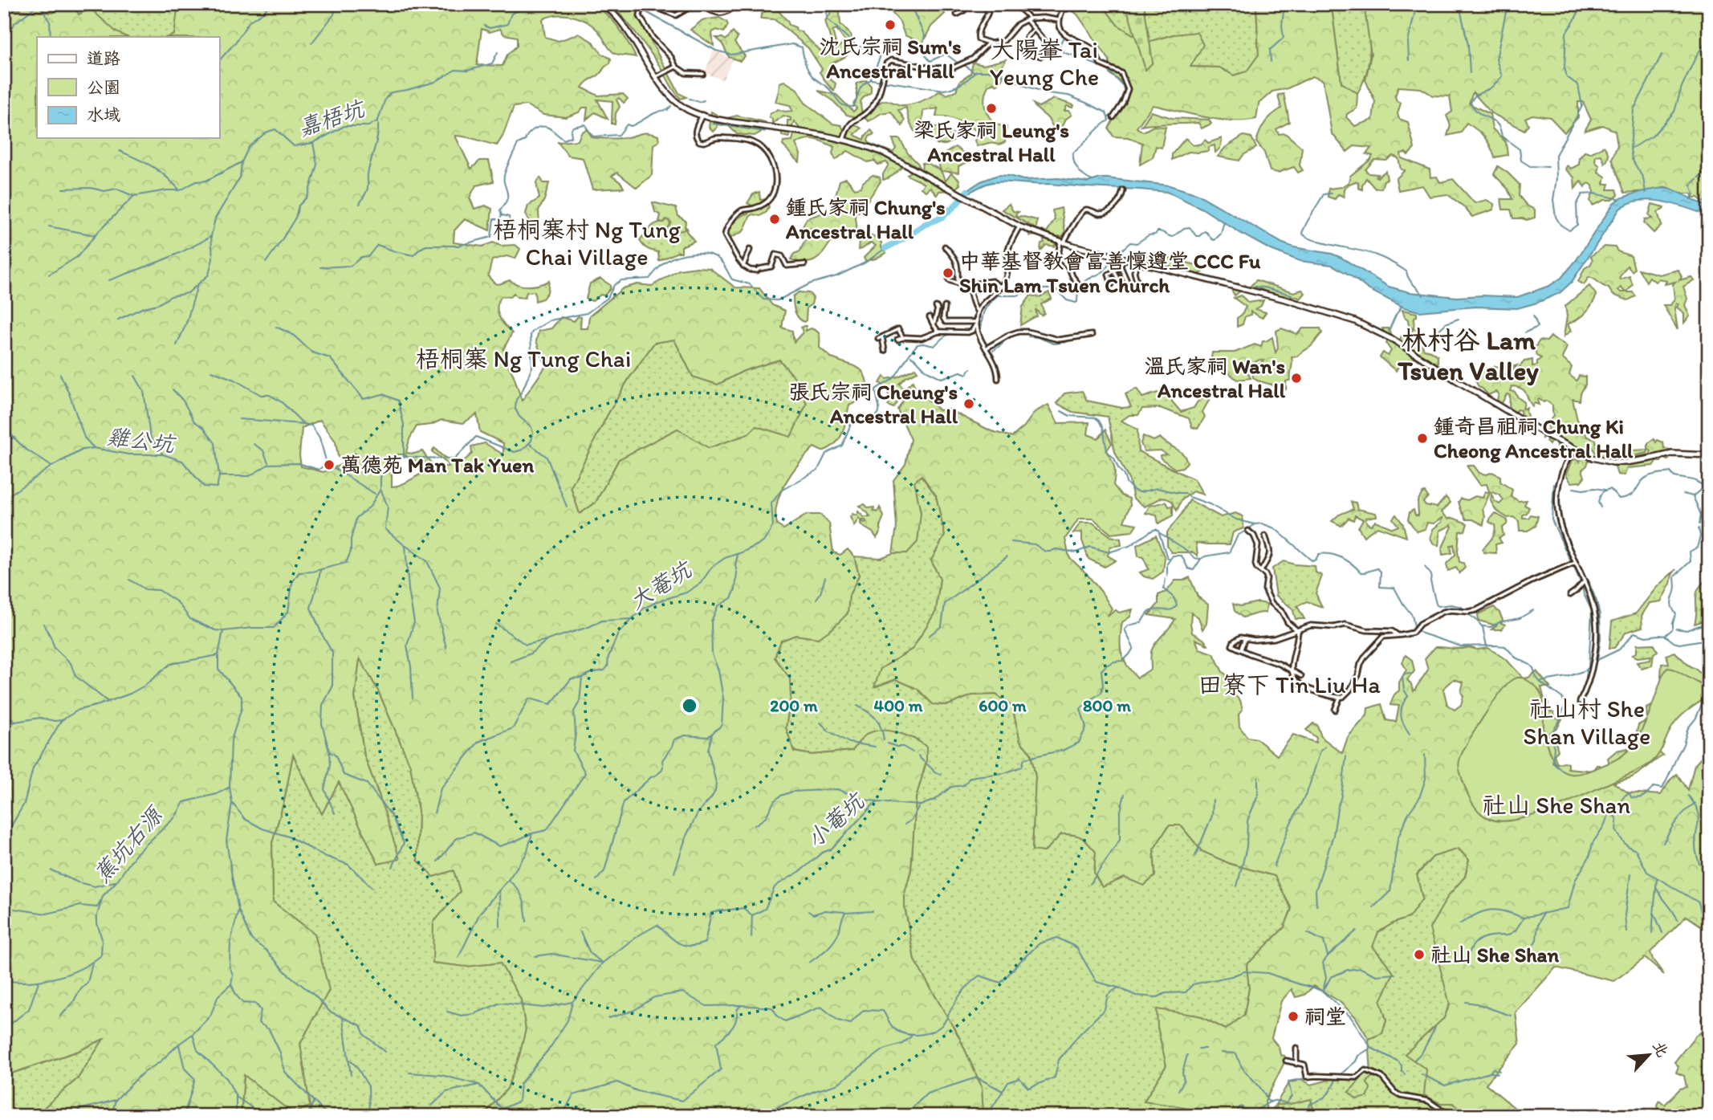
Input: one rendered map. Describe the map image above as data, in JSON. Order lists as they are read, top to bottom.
{
  "districts": [
    "大陽輋 Tai Yeung Che",
    "梧桐寨村 Ng Tung Chai Village",
    "林村谷 Lam Tsuen Valley",
    "梧桐寨 Ng Tung Chai",
    "田寮下 Tin Liu Ha",
    "社山村 She Shan Village",
    "社山 She Shan"
  ],
  "water": [
    "嘉梧坑",
    "雞公坑",
    "大菴坑",
    "小菴坑",
    "蕉坑右源"
  ],
  "places": [
    "沈氏宗祠 Sum's Ancestral Hall",
    "梁氏家祠 Leung's Ancestral Hall",
    "鍾氏家祠 Chung's Ancestral Hall",
    "中華基督教會富善懍遵堂 CCC Fu Shin Lam Tsuen Church",
    "溫氏家祠 Wan's Ancestral Hall",
    "張氏宗祠 Cheung's Ancestral Hall",
    "鍾奇昌祖祠 Chung Ki Cheong Ancestral Hall",
    "萬德苑 Man Tak Yuen",
    "社山 She Shan",
    "祠堂"
  ],
  "legend": ["道路", "公園", "水域"],
  "north": "top right",
  "rings": [
    "200 m",
    "400 m",
    "600 m",
    "800 m"
  ]
}
